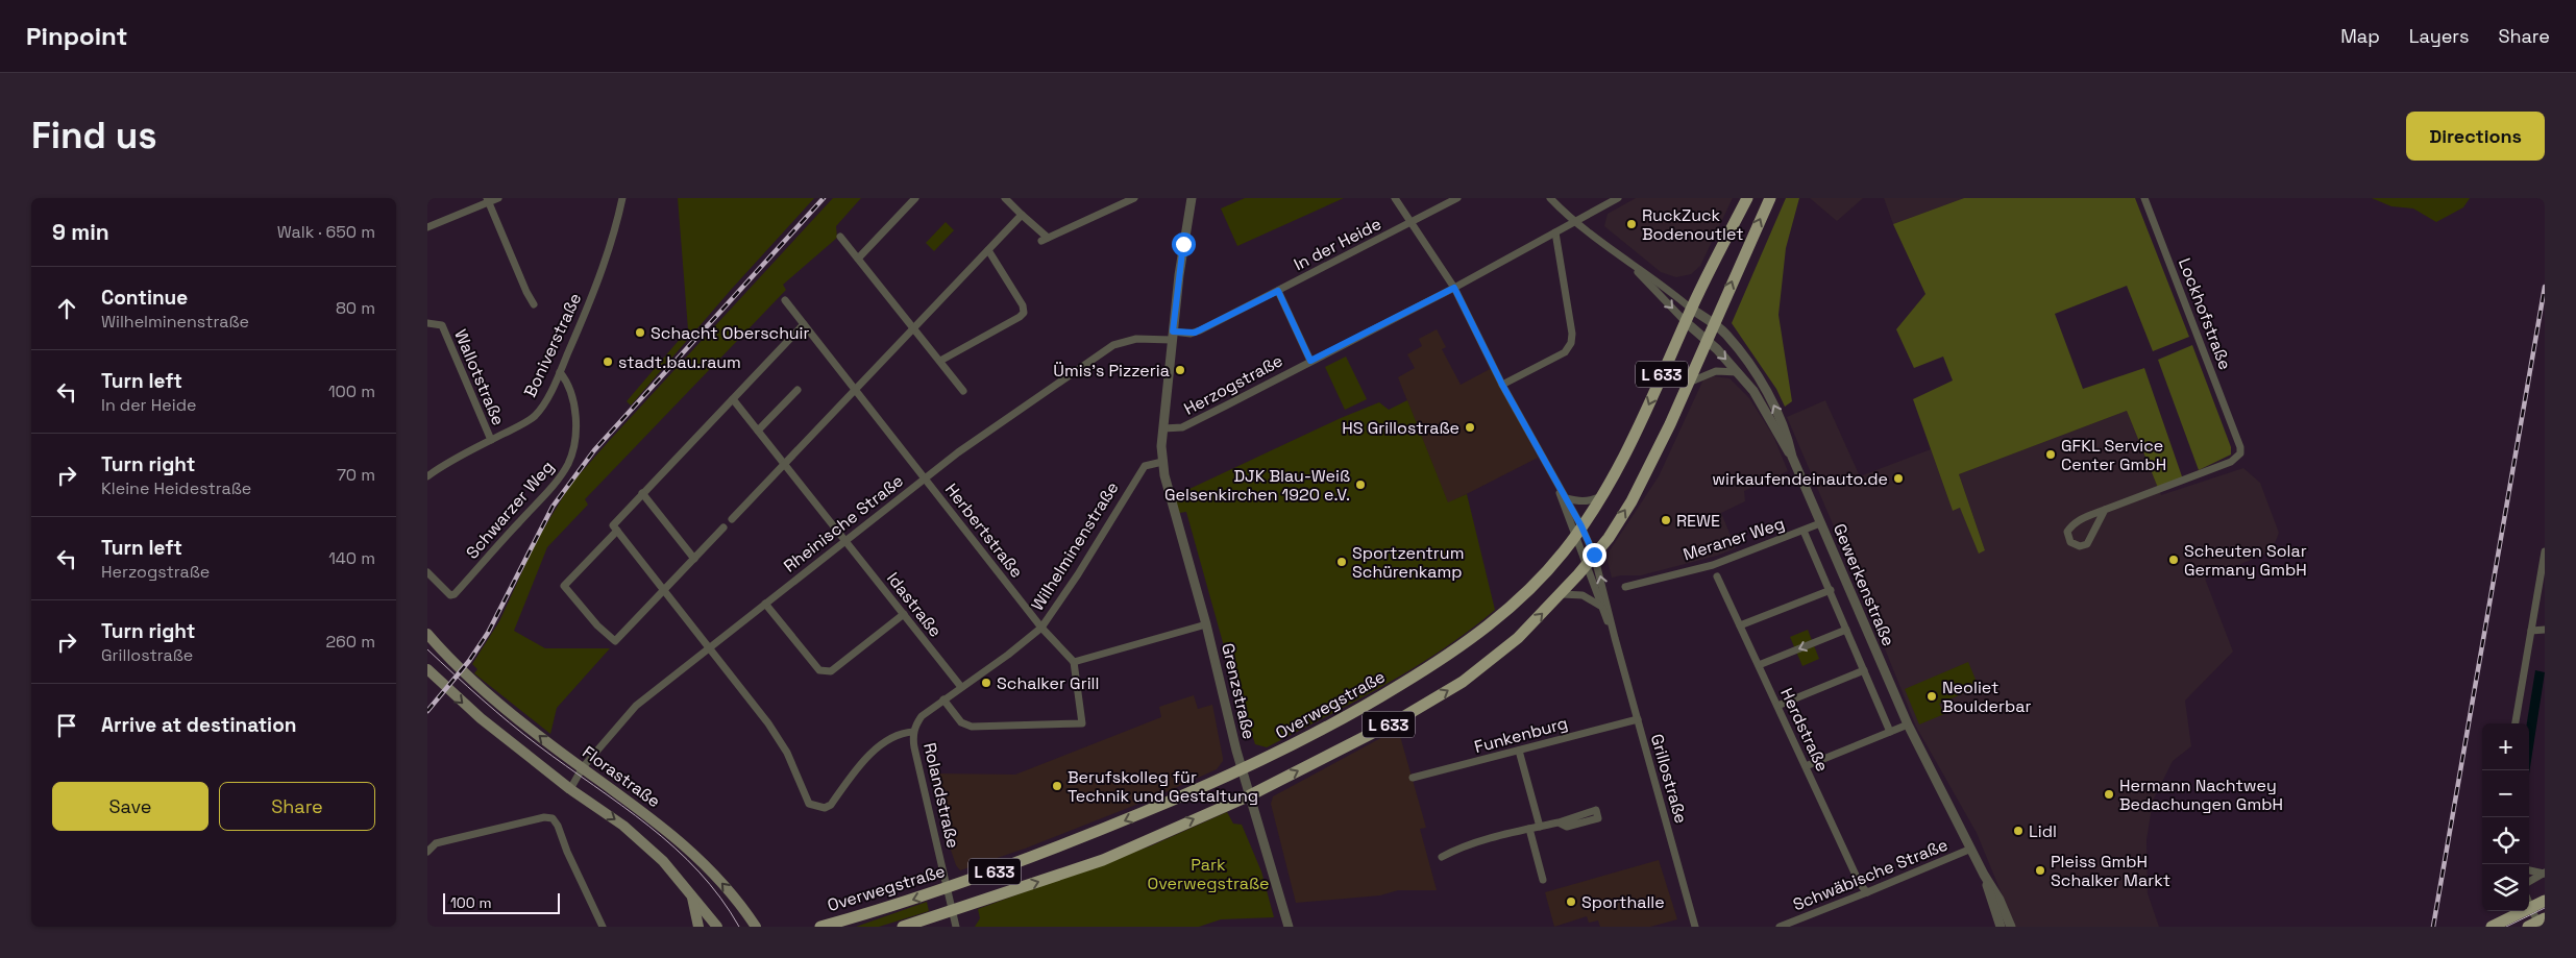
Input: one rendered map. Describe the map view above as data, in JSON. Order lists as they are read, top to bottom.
{
  "streets": {
    "main road": ["L 633", "Overwegstraße", "Florastraße"],
    "street": [
      "In der Heide",
      "Lockhofstraße",
      "Boniverstraße",
      "Wallotstraße",
      "Herzogstraße",
      "Schwarzer Weg",
      "Rheinische Straße",
      "Herbertstraße",
      "Meraner Weg",
      "Wilhelminenstraße",
      "Gewerkenstraße",
      "Idastraße",
      "Grenzstraße",
      "Herdstraße",
      "Funkenburg",
      "Grillostraße",
      "Rolandstraße",
      "Schwäbische Straße"
    ]
  },
  "crossings": [
    ["In der Heide", "Rheinische Straße"],
    ["In der Heide", "Grillostraße"],
    ["Boniverstraße", "Wallotstraße"],
    ["Boniverstraße", "Schwarzer Weg"],
    ["L 633", "Gewerkenstraße"],
    ["L 633", "Grenzstraße"],
    ["L 633", "Overwegstraße"],
    ["L 633", "Grillostraße"],
    ["L 633", "Rolandstraße"],
    ["Herzogstraße", "Gewerkenstraße"],
    ["Herzogstraße", "Grillostraße"],
    ["Rheinische Straße", "Herbertstraße"],
    ["Rheinische Straße", "Idastraße"],
    ["Rheinische Straße", "Florastraße"],
    ["Herbertstraße", "Wilhelminenstraße"],
    ["Meraner Weg", "Gewerkenstraße"],
    ["Wilhelminenstraße", "Idastraße"],
    ["Wilhelminenstraße", "Grenzstraße"],
    ["Wilhelminenstraße", "Rolandstraße"],
    ["Gewerkenstraße", "Overwegstraße"],
    ["Gewerkenstraße", "Schwäbische Straße"],
    ["Grenzstraße", "Overwegstraße"],
    ["Overwegstraße", "Grillostraße"],
    ["Overwegstraße", "Rolandstraße"],
    ["Herdstraße", "Schwäbische Straße"],
    ["Funkenburg", "Grillostraße"]
  ],
  "parks": ["Park Overwegstraße"],
  "places": [
    "RuckZuck Bodenoutlet",
    "Schacht Oberschuir",
    "stadt.bau.raum",
    "Ümis's Pizzeria",
    "HS Grillostraße",
    "GFKL Service Center GmbH",
    "wirkaufendeinauto.de",
    "DJK Blau-Weiß Gelsenkirchen 1920 e.V.",
    "REWE",
    "Scheuten Solar Germany GmbH",
    "Sportzentrum Schürenkamp",
    "Schalker Grill",
    "Neoliet Boulderbar",
    "Berufskolleg für Technik und Gestaltung",
    "Hermann Nachtwey Bedachungen GmbH",
    "Lidl",
    "Pleiss GmbH Schalker Markt",
    "Sporthalle"
  ],
  "scale_bar": "100 m",
  "page": {
    "header": "Pinpoint",
    "nav": ["Map", "Layers", "Share"],
    "buttons": [
      "Directions",
      ["Save", "Share"]
    ],
    "title": "Find us",
    "heading": ["9 min", "Walk · 650 m"],
    "list": [
      ["Continue", "Wilhelminenstraße", "80 m"],
      ["Turn left", "In der Heide", "100 m"],
      ["Turn right", "Kleine Heidestraße", "70 m"],
      ["Turn left", "Herzogstraße", "140 m"],
      ["Turn right", "Grillostraße", "260 m"],
      "Arrive at destination"
    ],
    "map_buttons": ["+", "−"],
    "scale": "100 m"
  }
}
